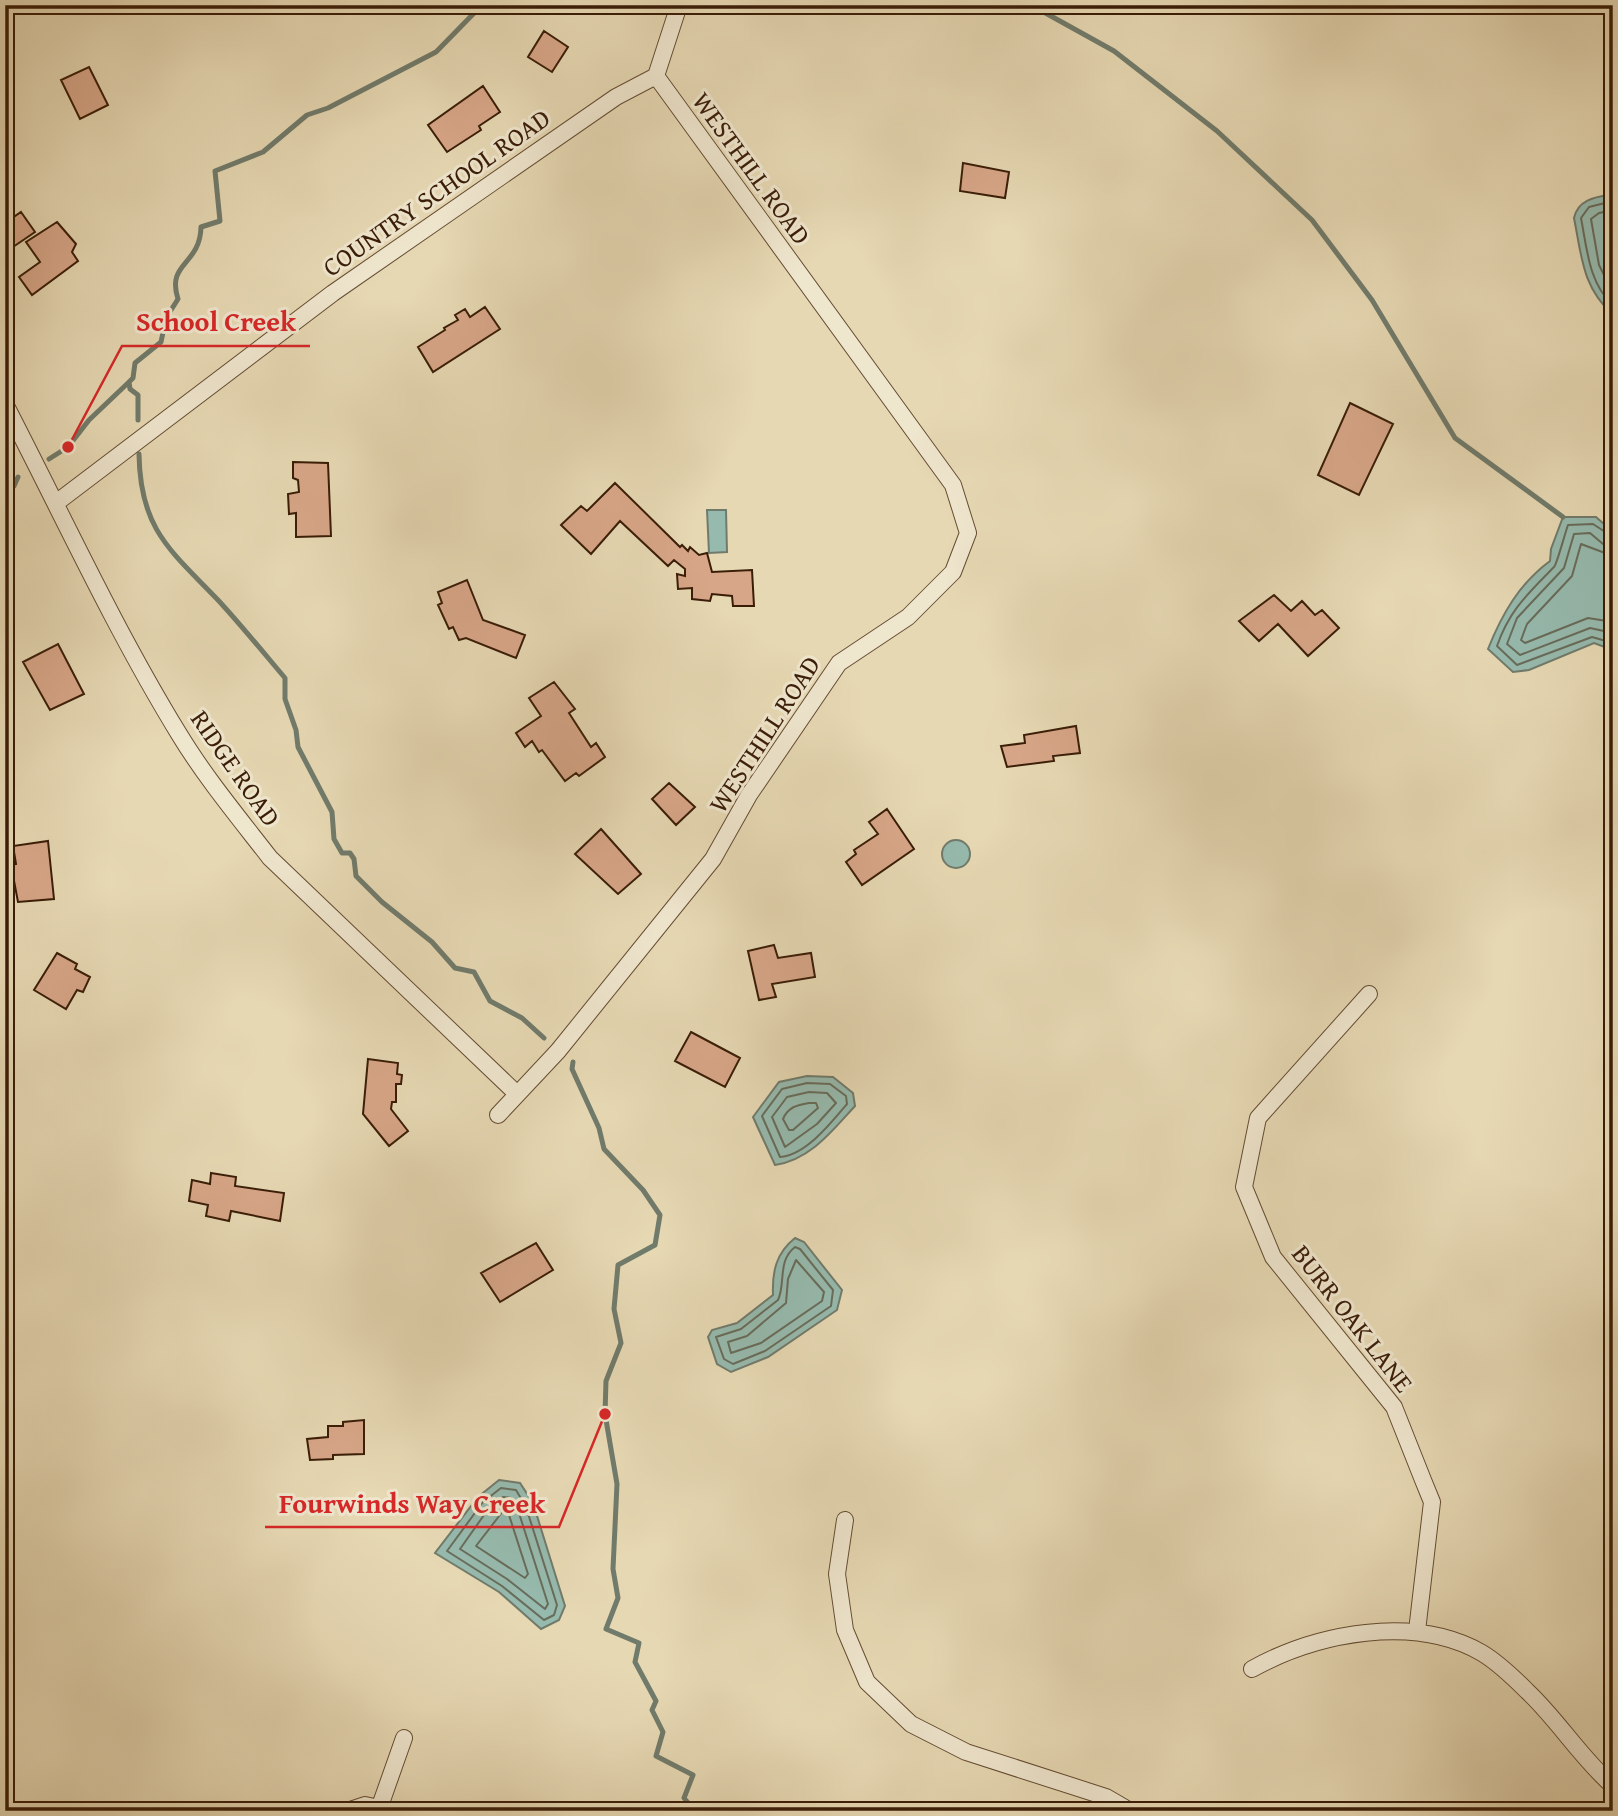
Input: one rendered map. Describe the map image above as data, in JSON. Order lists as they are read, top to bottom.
{
  "streets": {
    "street": [
      "WESTHILL ROAD",
      "COUNTRY SCHOOL ROAD",
      "RIDGE ROAD",
      "BURR OAK LANE"
    ]
  },
  "crossings": [
    ["WESTHILL ROAD", "COUNTRY SCHOOL ROAD"],
    ["WESTHILL ROAD", "RIDGE ROAD"],
    ["COUNTRY SCHOOL ROAD", "RIDGE ROAD"]
  ],
  "places": ["School Creek", "Fourwinds Way Creek"]
}
